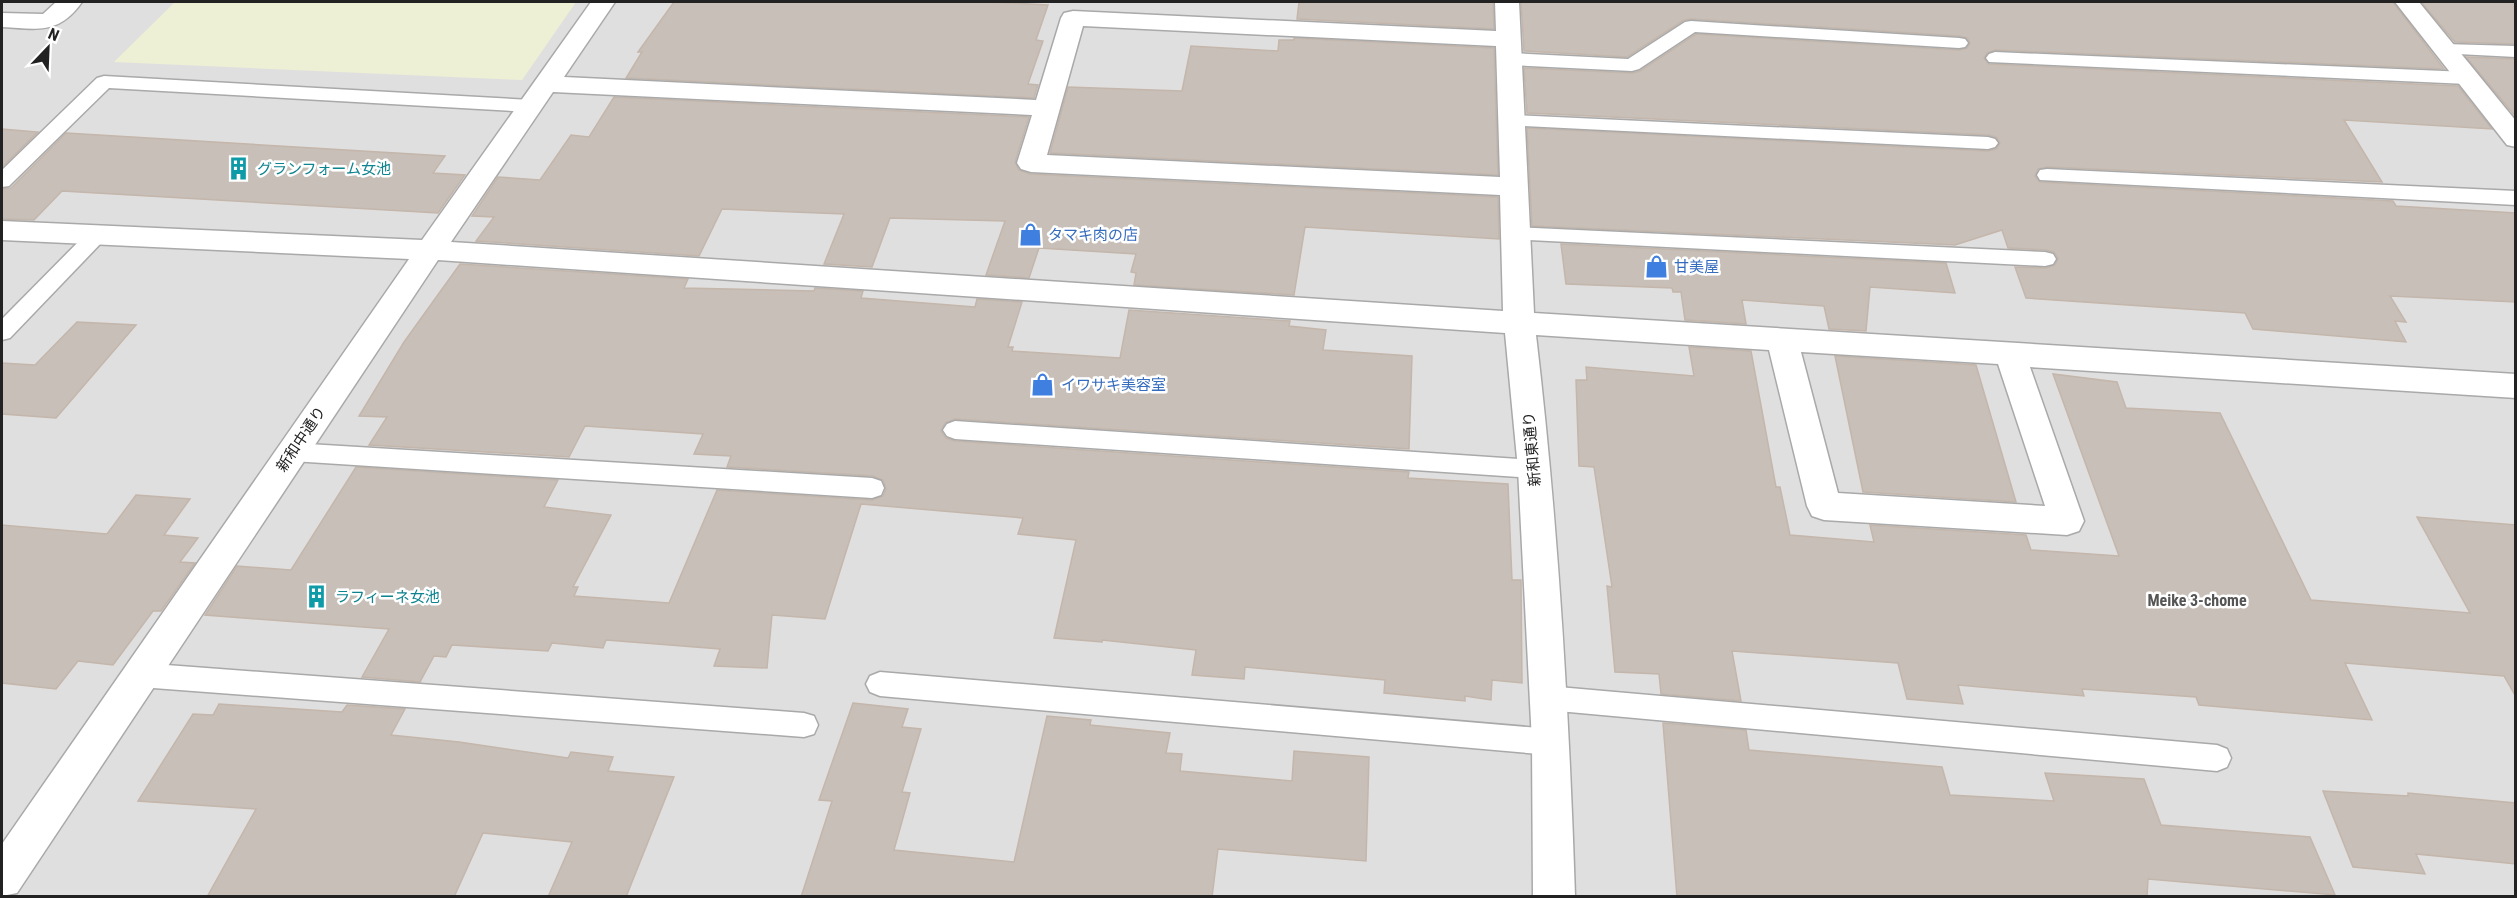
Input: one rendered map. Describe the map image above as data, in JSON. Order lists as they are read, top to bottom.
{
  "streets": {
    "street": ["新和中通り", "新和東通り"]
  },
  "districts": ["Meike 3-chome"],
  "places": {
    "building": ["グランフォーム女池", "ラフィーネ女池"],
    "shop": ["タマキ肉の店", "甘美屋", "イワサキ美容室"]
  },
  "north": "top right"
}
